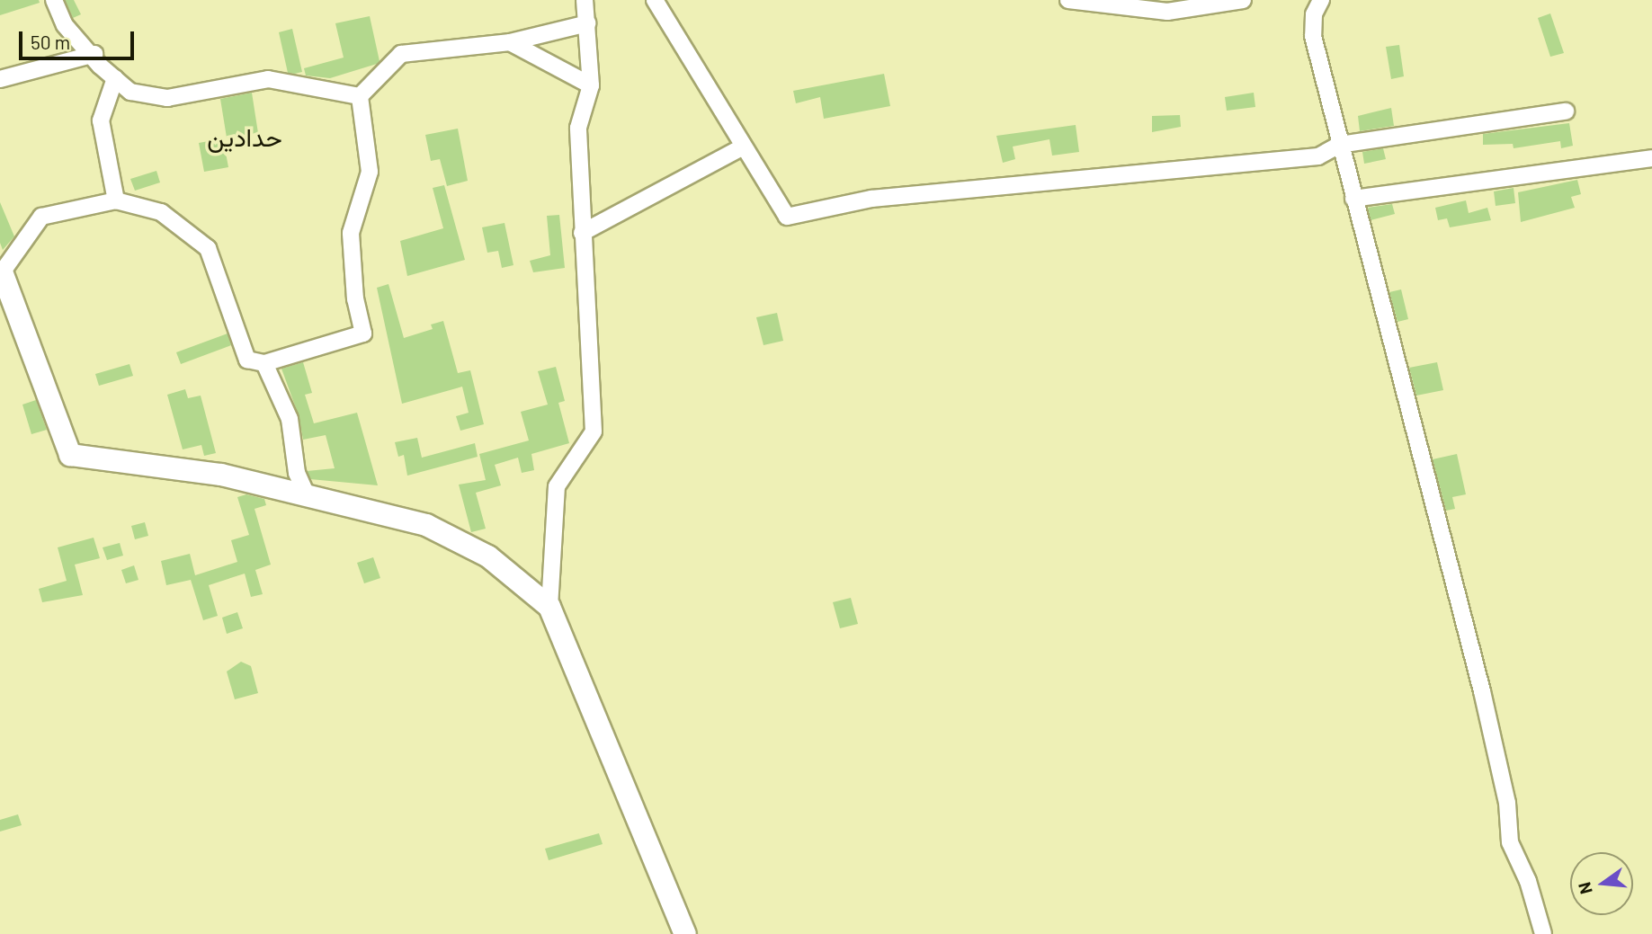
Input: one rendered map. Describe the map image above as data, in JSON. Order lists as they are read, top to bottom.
{
  "districts": ["حدادين"],
  "scale_bar": "50 m",
  "north": "left"
}
